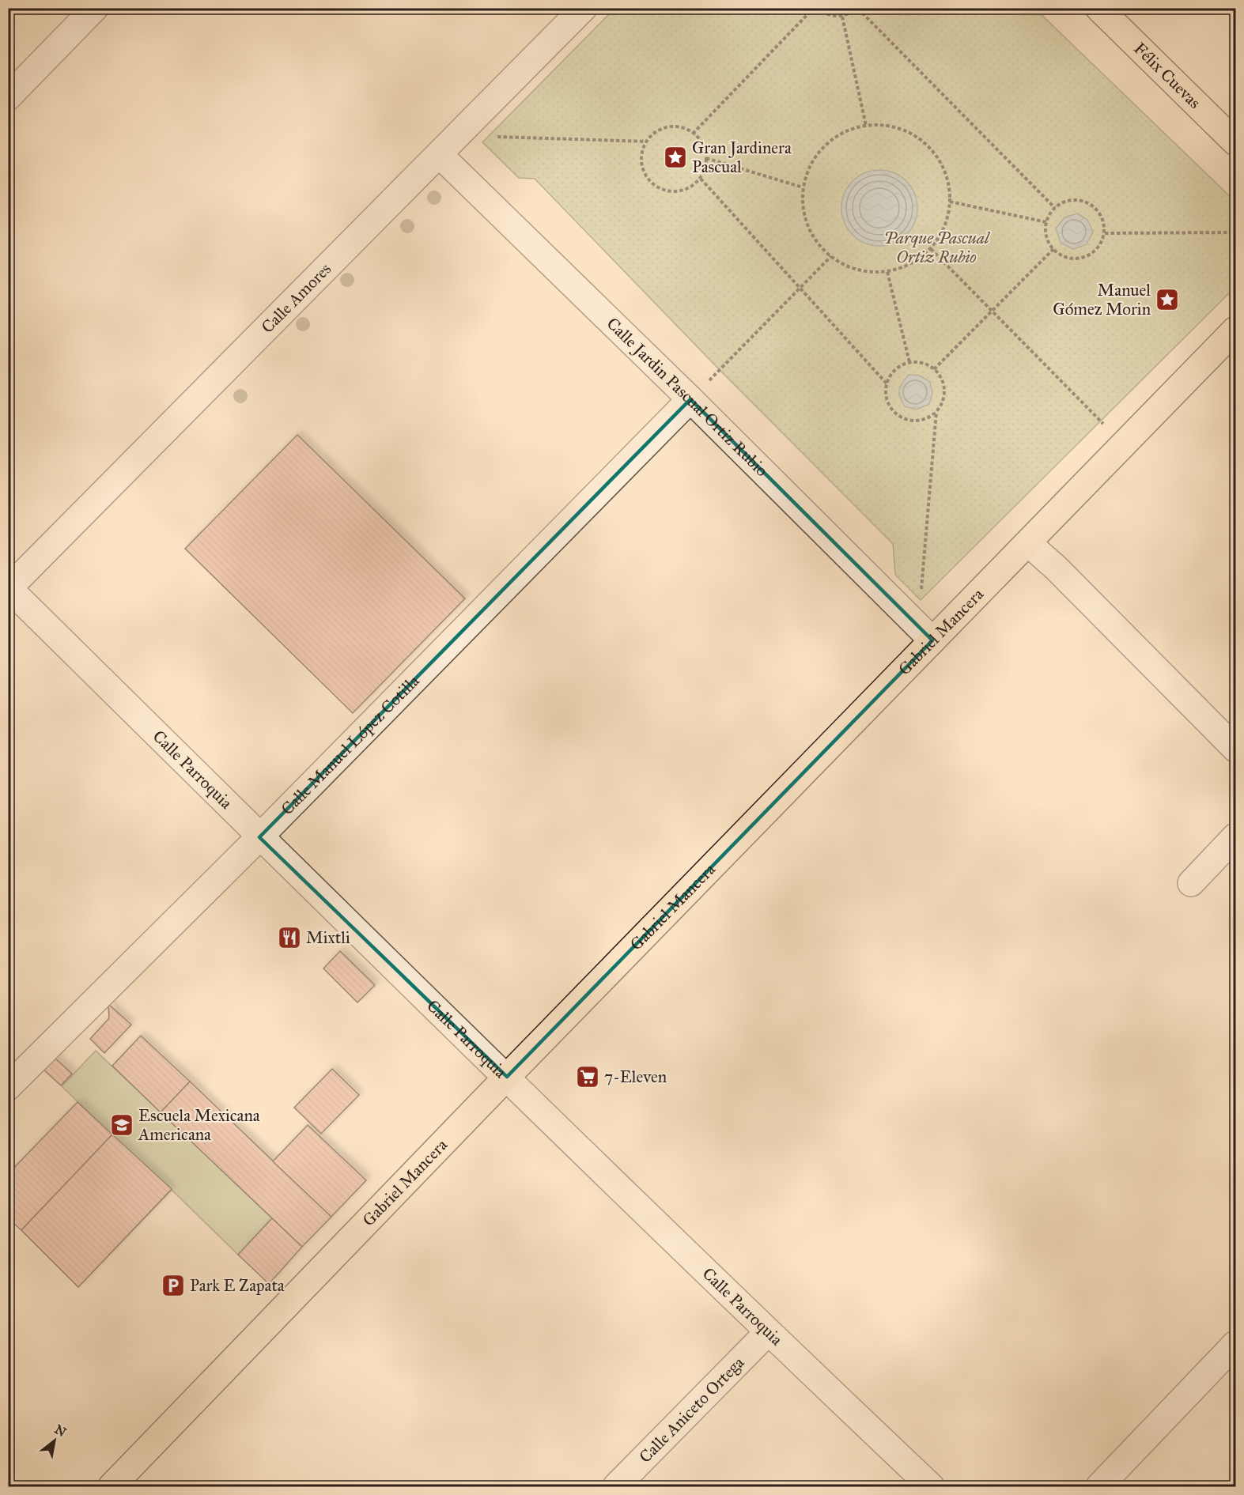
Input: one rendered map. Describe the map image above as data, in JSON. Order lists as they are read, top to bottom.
{
  "streets": {
    "main road": ["Félix Cuevas", "Gabriel Mancera"],
    "street": [
      "Calle Amores",
      "Calle Jardin Pascual Ortiz Rubio",
      "Calle Manuel López Cotilla",
      "Calle Parroquia",
      "Calle Aniceto Ortega"
    ]
  },
  "crossings": [
    ["Calle Amores", "Calle Jardin Pascual Ortiz Rubio"],
    ["Calle Amores", "Calle Parroquia"],
    ["Calle Jardin Pascual Ortiz Rubio", "Gabriel Mancera"],
    ["Calle Jardin Pascual Ortiz Rubio", "Calle Manuel López Cotilla"],
    ["Gabriel Mancera", "Calle Parroquia"],
    ["Calle Manuel López Cotilla", "Calle Parroquia"],
    ["Calle Parroquia", "Calle Aniceto Ortega"]
  ],
  "parks": ["Parque Pascual Ortiz Rubio"],
  "places": {
    "place": ["Gran Jardinera Pascual", "Manuel Gómez Morin"],
    "restaurant": ["Mixtli"],
    "supermarket": ["7-Eleven"],
    "school or university": ["Escuela Mexicana Americana"],
    "parking": ["Park E Zapata"]
  },
  "north": "top right"
}
